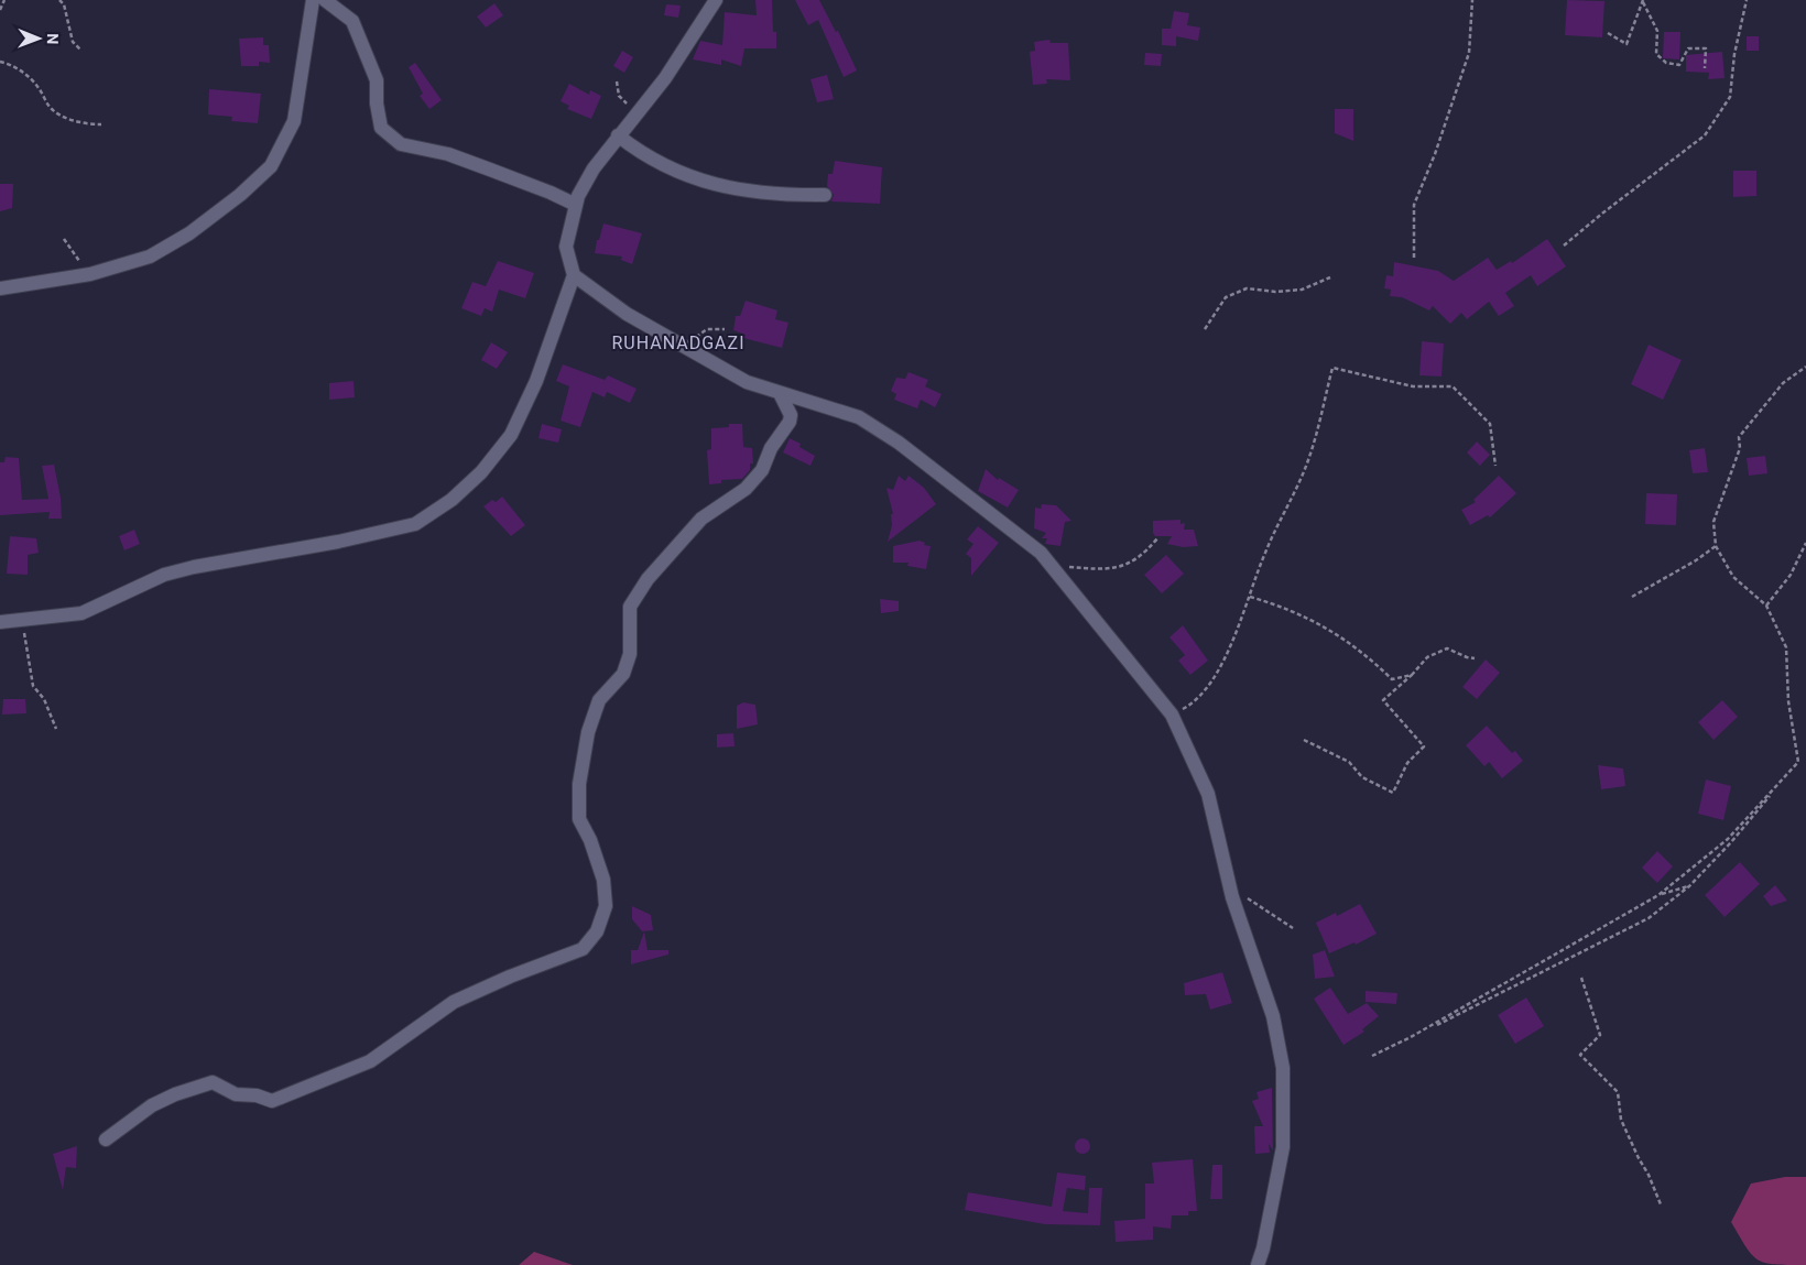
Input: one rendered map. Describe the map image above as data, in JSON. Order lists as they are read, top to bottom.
{
  "districts": ["RUHANADGAZI"],
  "north": "right"
}
